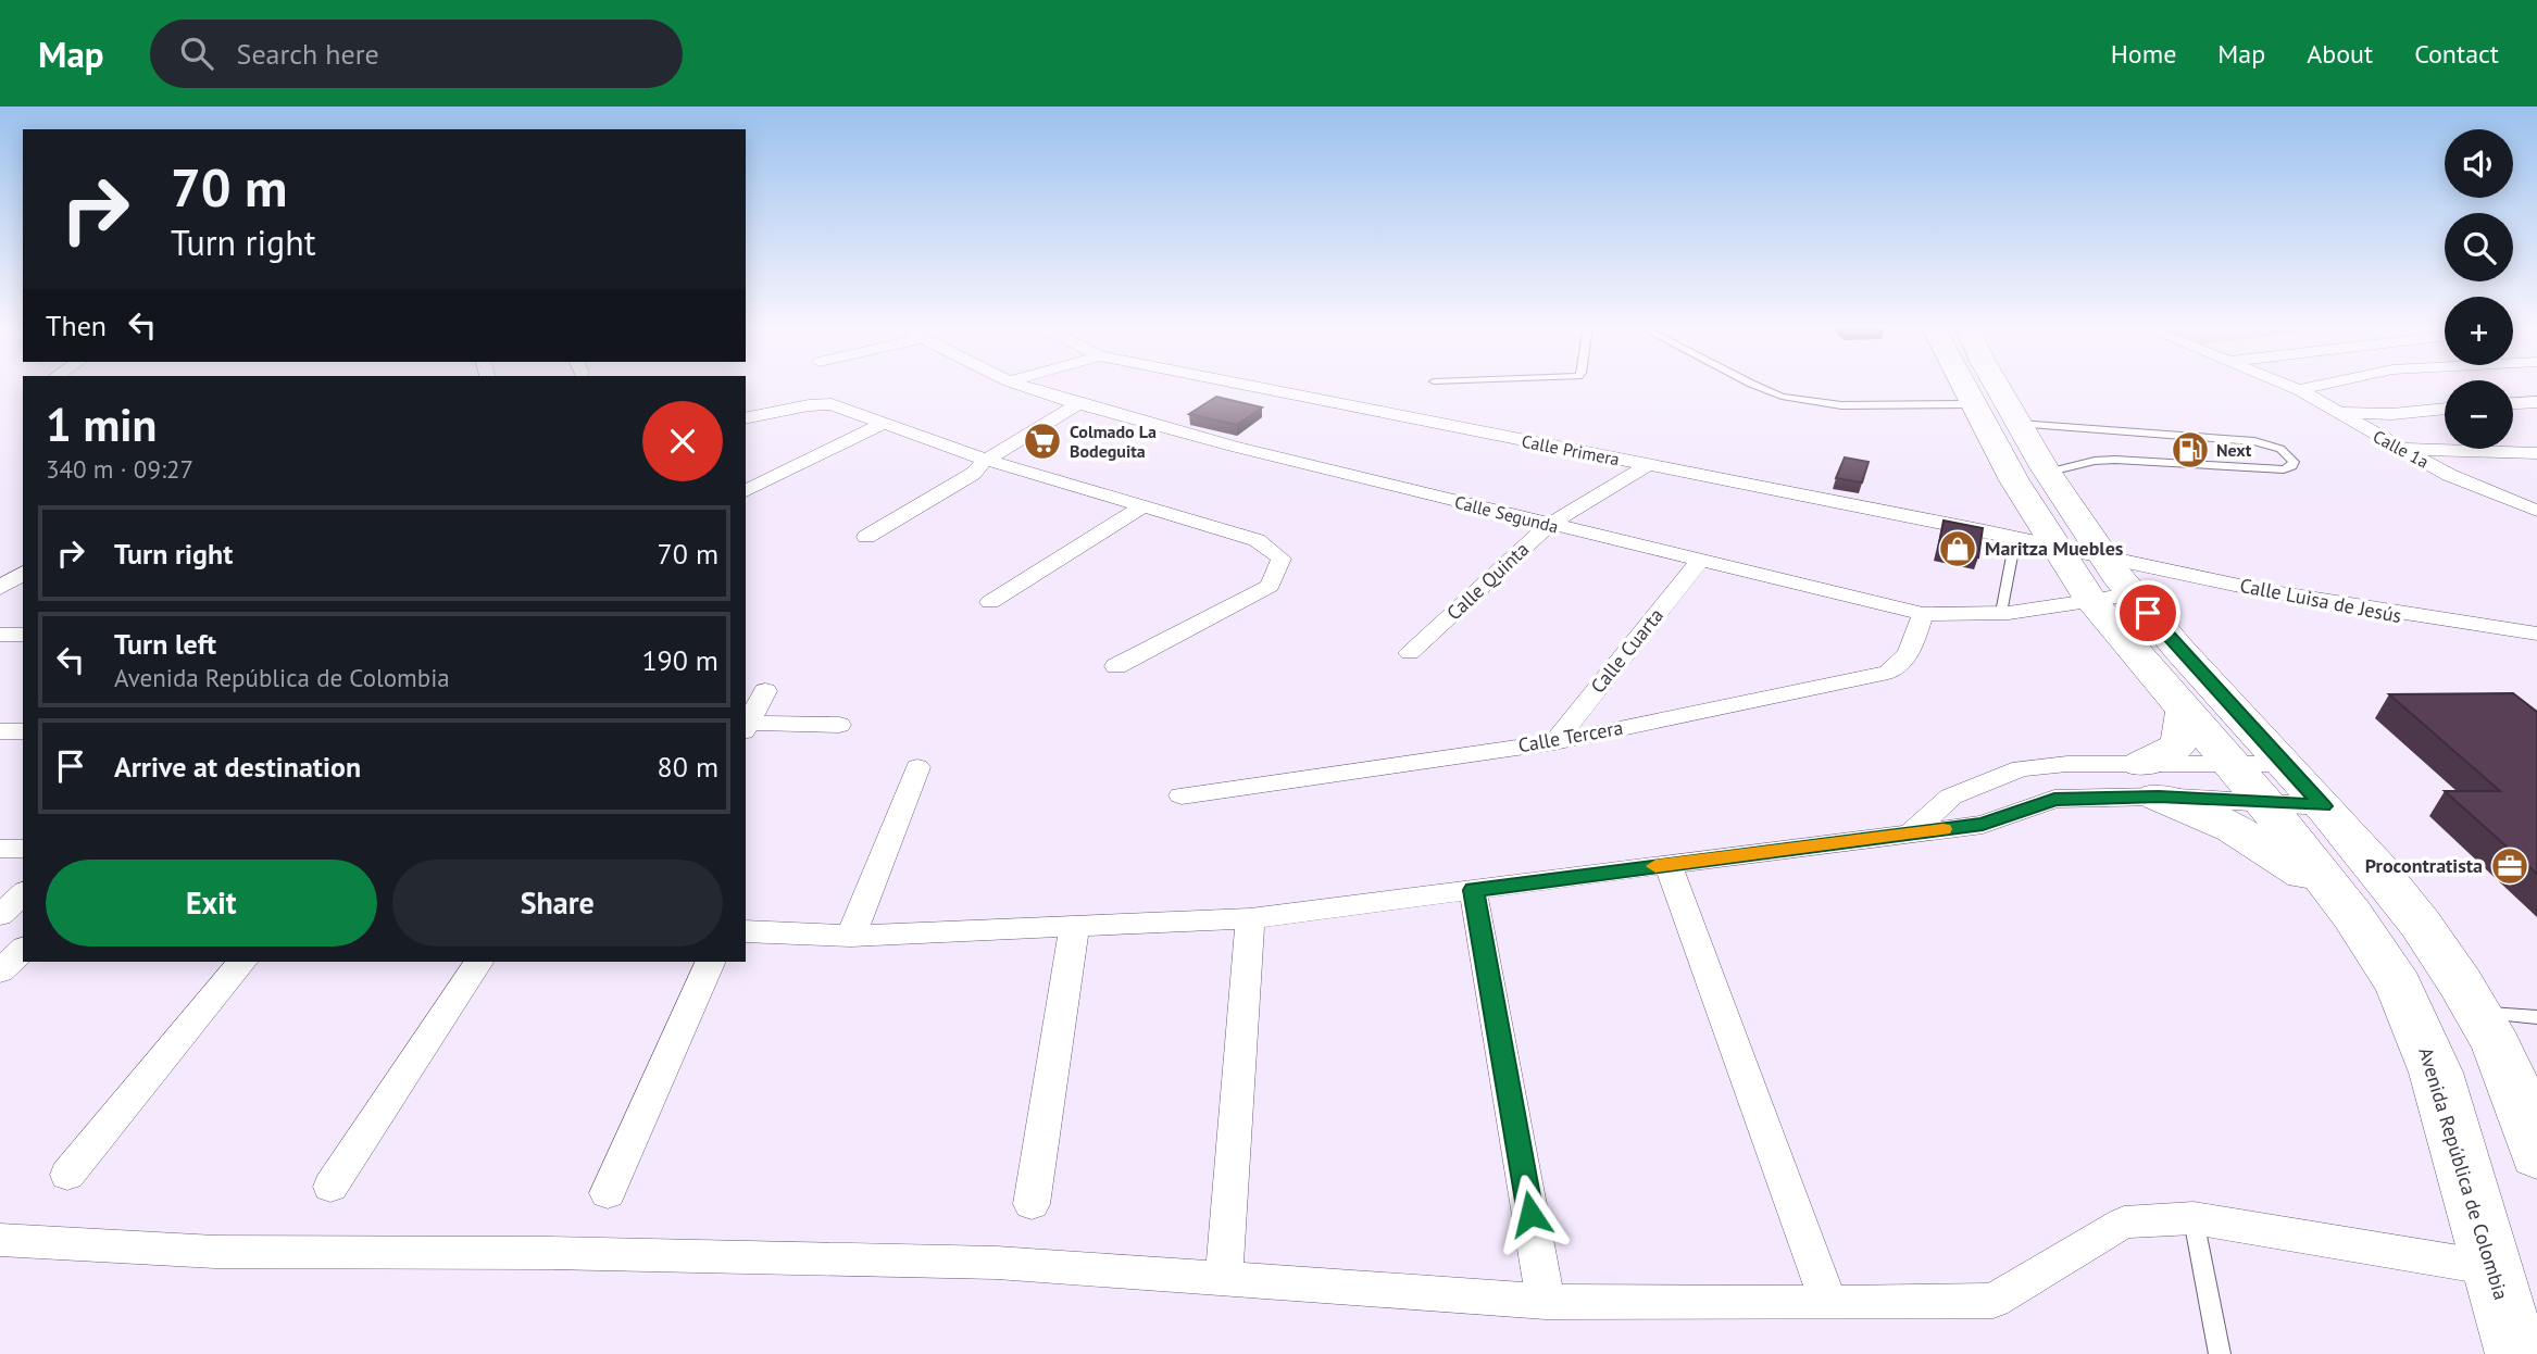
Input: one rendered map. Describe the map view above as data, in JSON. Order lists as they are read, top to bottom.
{
  "streets": {
    "main road": ["Avenida República de Colombia"],
    "street": [
      "Calle 1a",
      "Calle Primera",
      "Calle Segunda",
      "Calle Quinta",
      "Calle Luisa de Jesús",
      "Calle Cuarta",
      "Calle Tercera"
    ]
  },
  "crossings": [
    ["Calle Primera", "Calle Quinta"],
    ["Calle Primera", "Avenida República de Colombia"],
    ["Calle Segunda", "Calle Quinta"],
    ["Calle Segunda", "Calle Luisa de Jesús"],
    ["Calle Segunda", "Calle Cuarta"],
    ["Calle Segunda", "Calle Tercera"],
    ["Calle Segunda", "Avenida República de Colombia"],
    ["Calle Luisa de Jesús", "Avenida República de Colombia"],
    ["Calle Cuarta", "Calle Tercera"]
  ],
  "places": {
    "supermarket": ["Colmado La Bodeguita"],
    "fuel station": ["Next"],
    "shop": ["Maritza Muebles"],
    "office": ["Procontratista"]
  },
  "page": {
    "header": "Map",
    "search": "Search here",
    "nav": [
      "Home",
      "Map",
      "About",
      "Contact"
    ],
    "map_buttons": ["+", "−"],
    "turn": ["70 m", "Turn right"],
    "then": "Then",
    "heading": ["1 min", "340 m · 09:27"],
    "list": [
      {
        "name": "Turn right",
        "value": "70 m"
      },
      {
        "name": "Turn left",
        "note": "Avenida República de Colombia",
        "value": "190 m"
      },
      {
        "name": "Arrive at destination",
        "value": "80 m"
      }
    ],
    "buttons": ["Exit", "Share"]
  }
}
